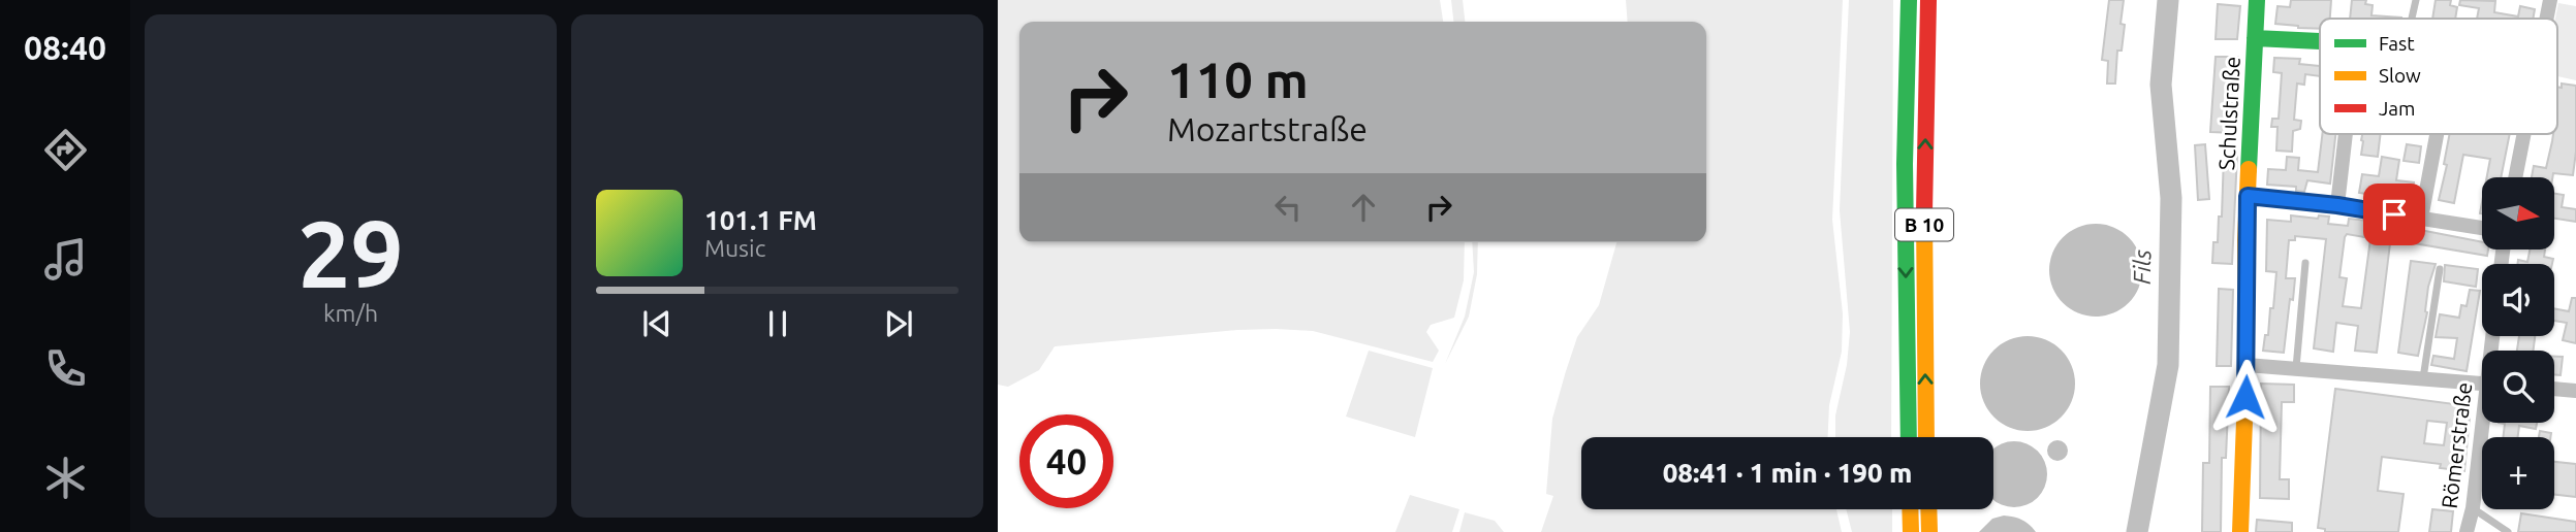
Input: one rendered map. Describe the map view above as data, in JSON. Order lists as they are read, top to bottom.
{
  "streets": {
    "main road": ["Schulstraße", "B 10"],
    "street": ["Römerstraße"]
  },
  "water": ["Fils"],
  "legend": ["Fast", "Slow", "Jam"],
  "north": "right",
  "page": {
    "tabs": "08:40",
    "tile": ["29", "km/h"],
    "turn": ["110 m", "Mozartstraße"],
    "map_buttons": "+",
    "song": ["101.1 FM", "Music"],
    "limit": "40",
    "trip": "08:41 · 1 min · 190 m"
  }
}
